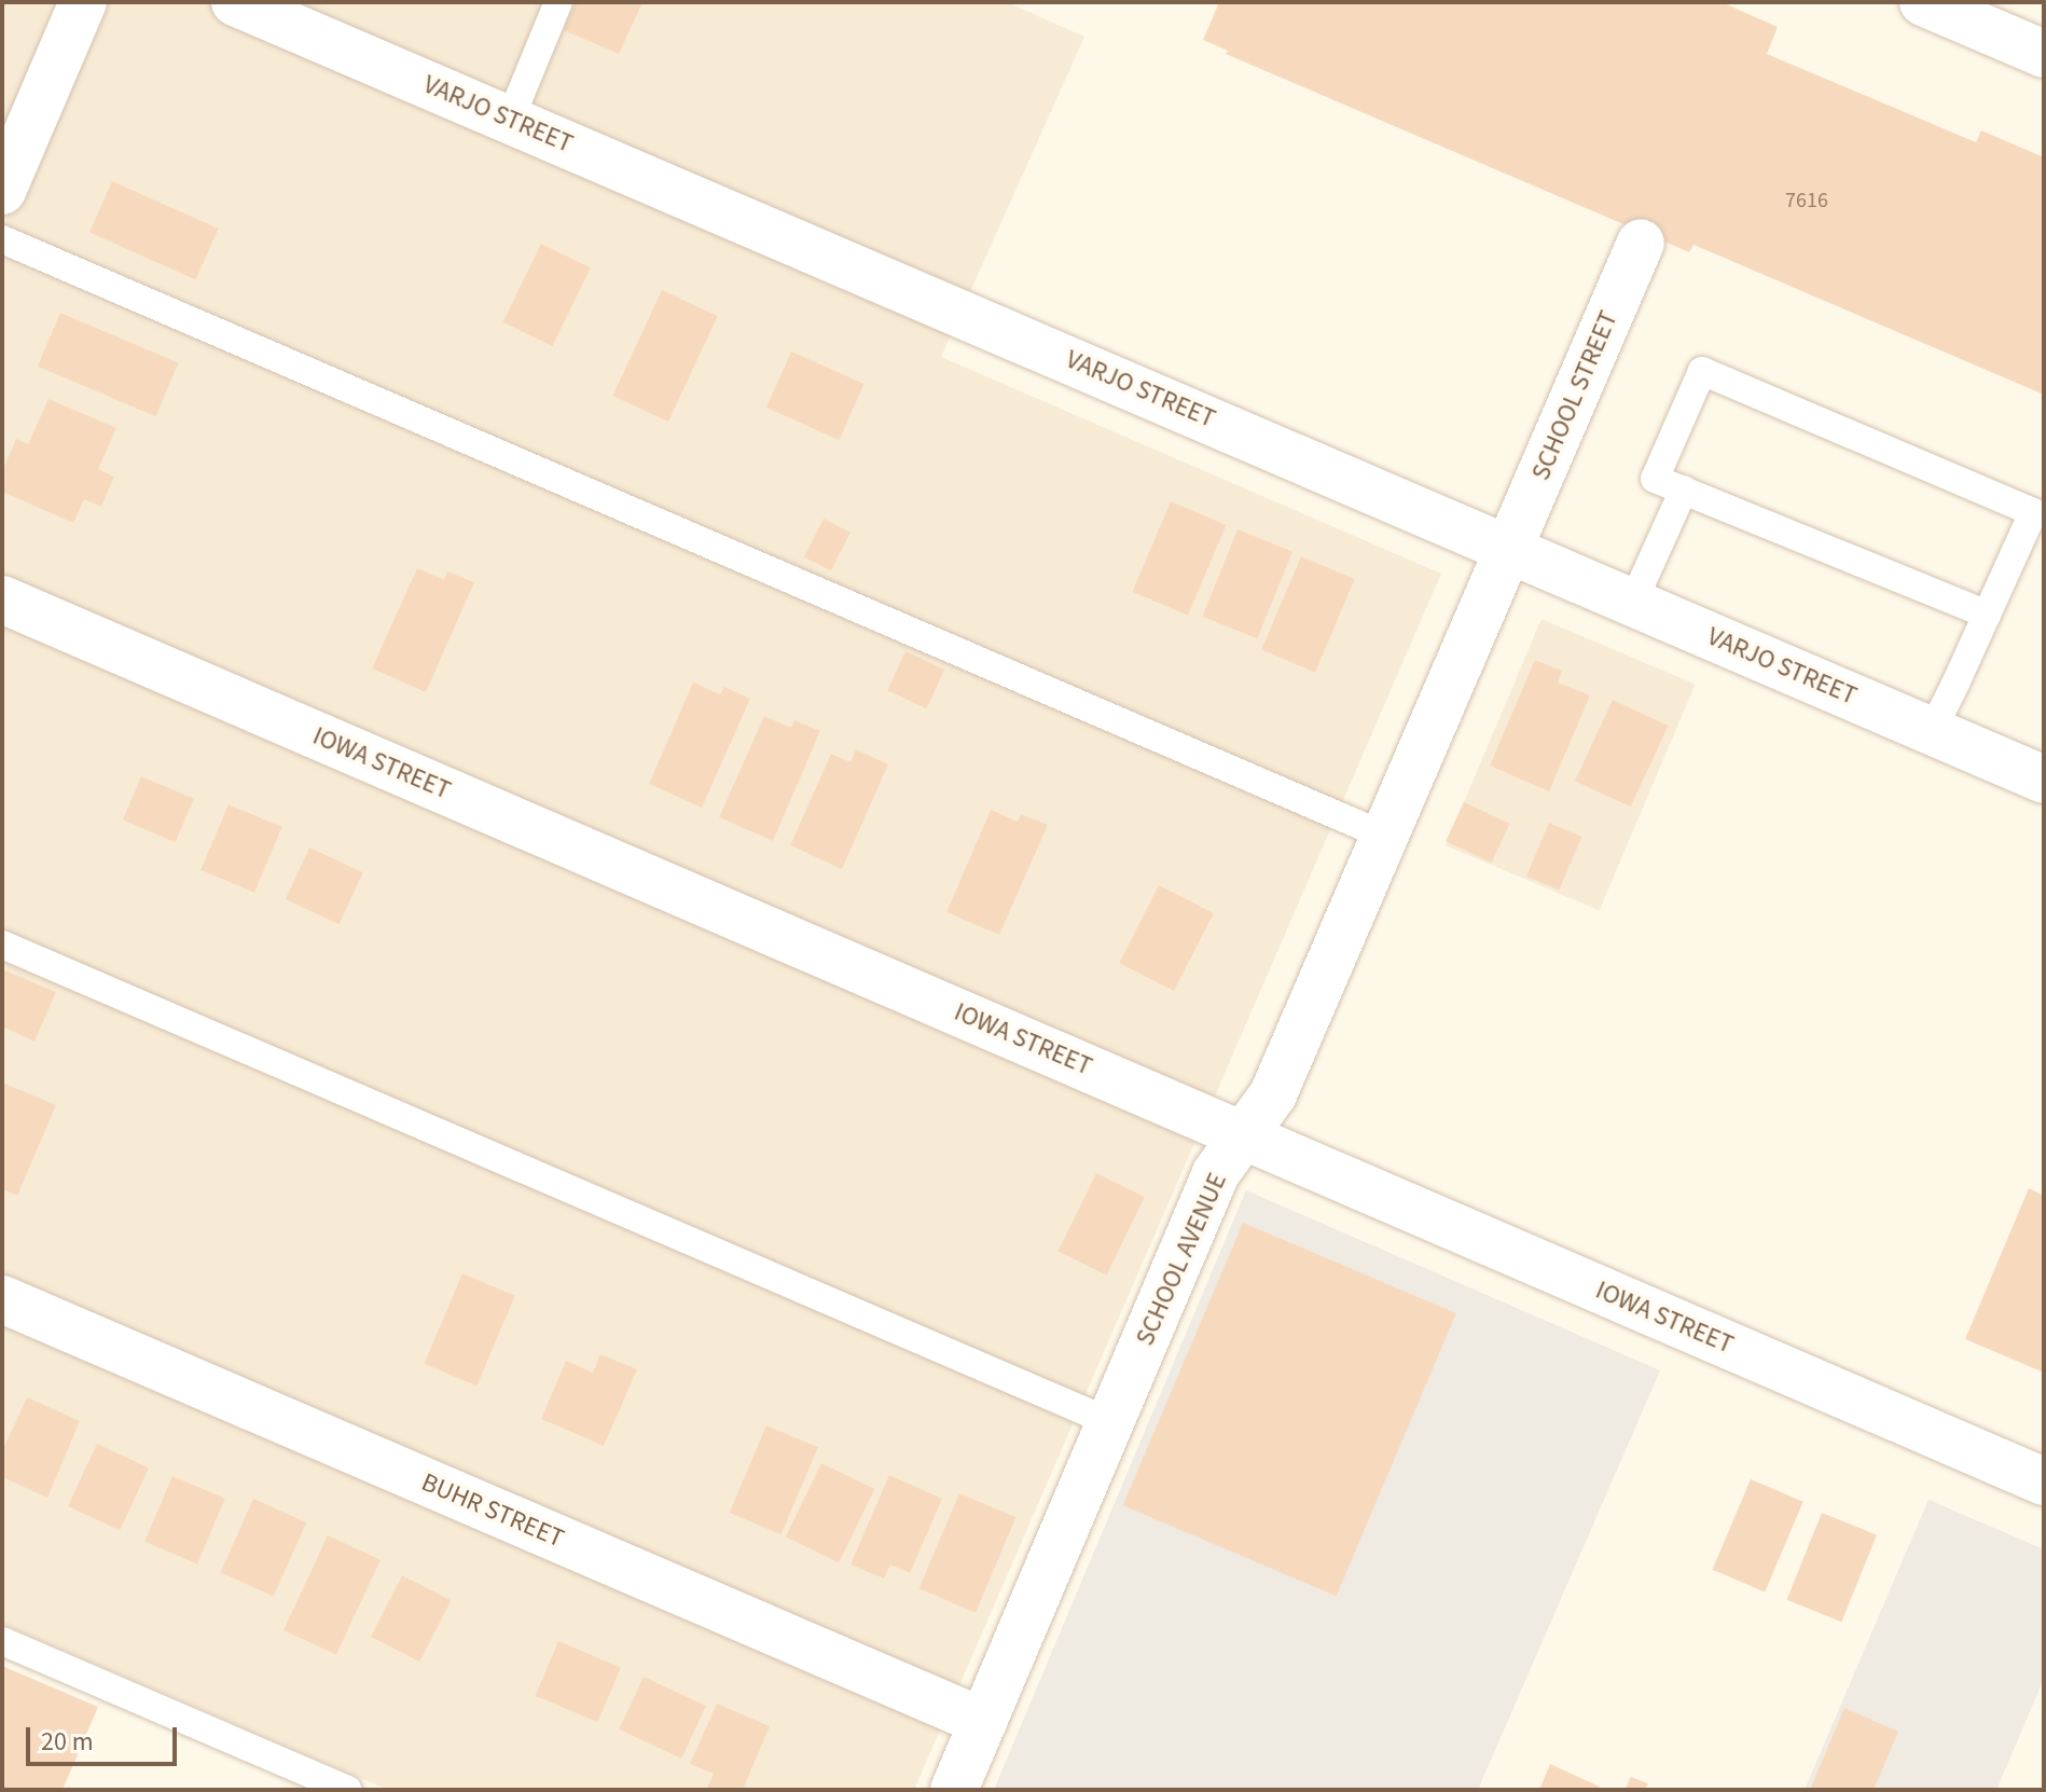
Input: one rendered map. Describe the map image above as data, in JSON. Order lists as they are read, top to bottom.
{
  "streets": {
    "street": [
      "VARJO STREET",
      "SCHOOL STREET",
      "IOWA STREET",
      "SCHOOL AVENUE",
      "BUHR STREET"
    ]
  },
  "crossings": [
    ["VARJO STREET", "SCHOOL STREET"],
    ["VARJO STREET", "SCHOOL AVENUE"],
    ["SCHOOL STREET", "SCHOOL AVENUE"],
    ["IOWA STREET", "SCHOOL AVENUE"],
    ["SCHOOL AVENUE", "BUHR STREET"]
  ],
  "house_numbers": ["7616"],
  "scale_bar": "20 m"
}
